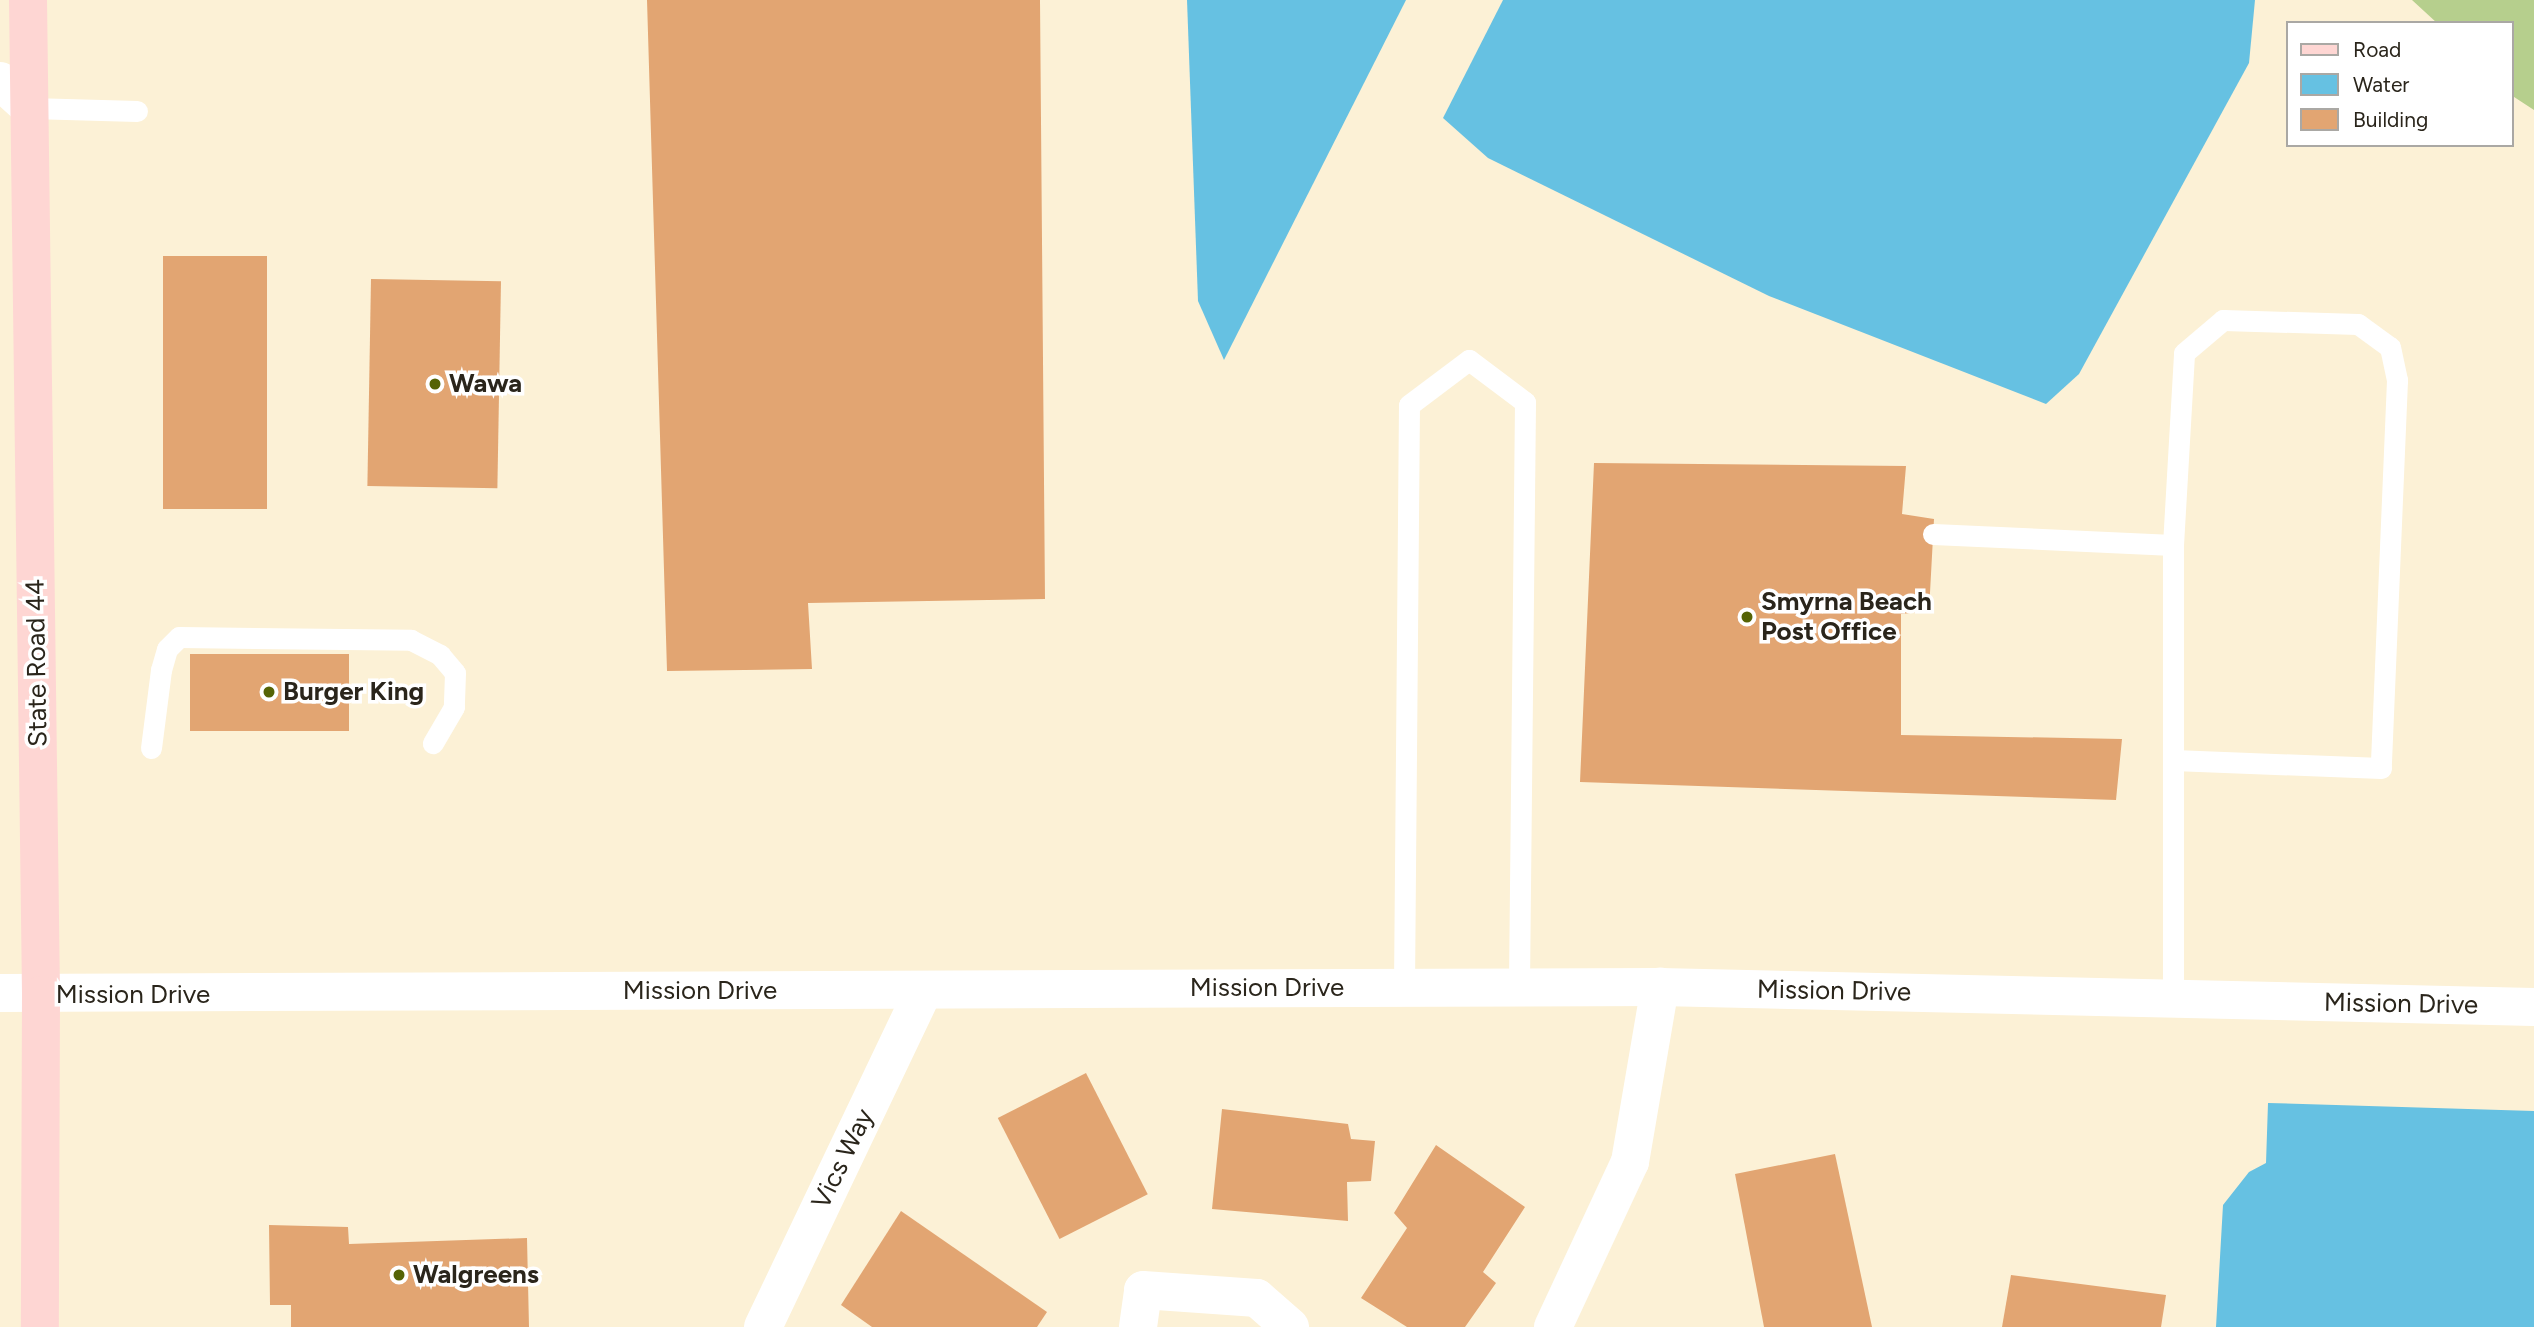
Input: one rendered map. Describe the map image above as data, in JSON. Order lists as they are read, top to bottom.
{
  "streets": {
    "main road": ["State Road 44"],
    "street": ["Mission Drive", "Vics Way"]
  },
  "crossings": [
    ["State Road 44", "Mission Drive"],
    ["Mission Drive", "Vics Way"]
  ],
  "places": [
    "Wawa",
    "Smyrna Beach Post Office",
    "Burger King",
    "Walgreens"
  ],
  "legend": ["Road", "Water", "Building"]
}
